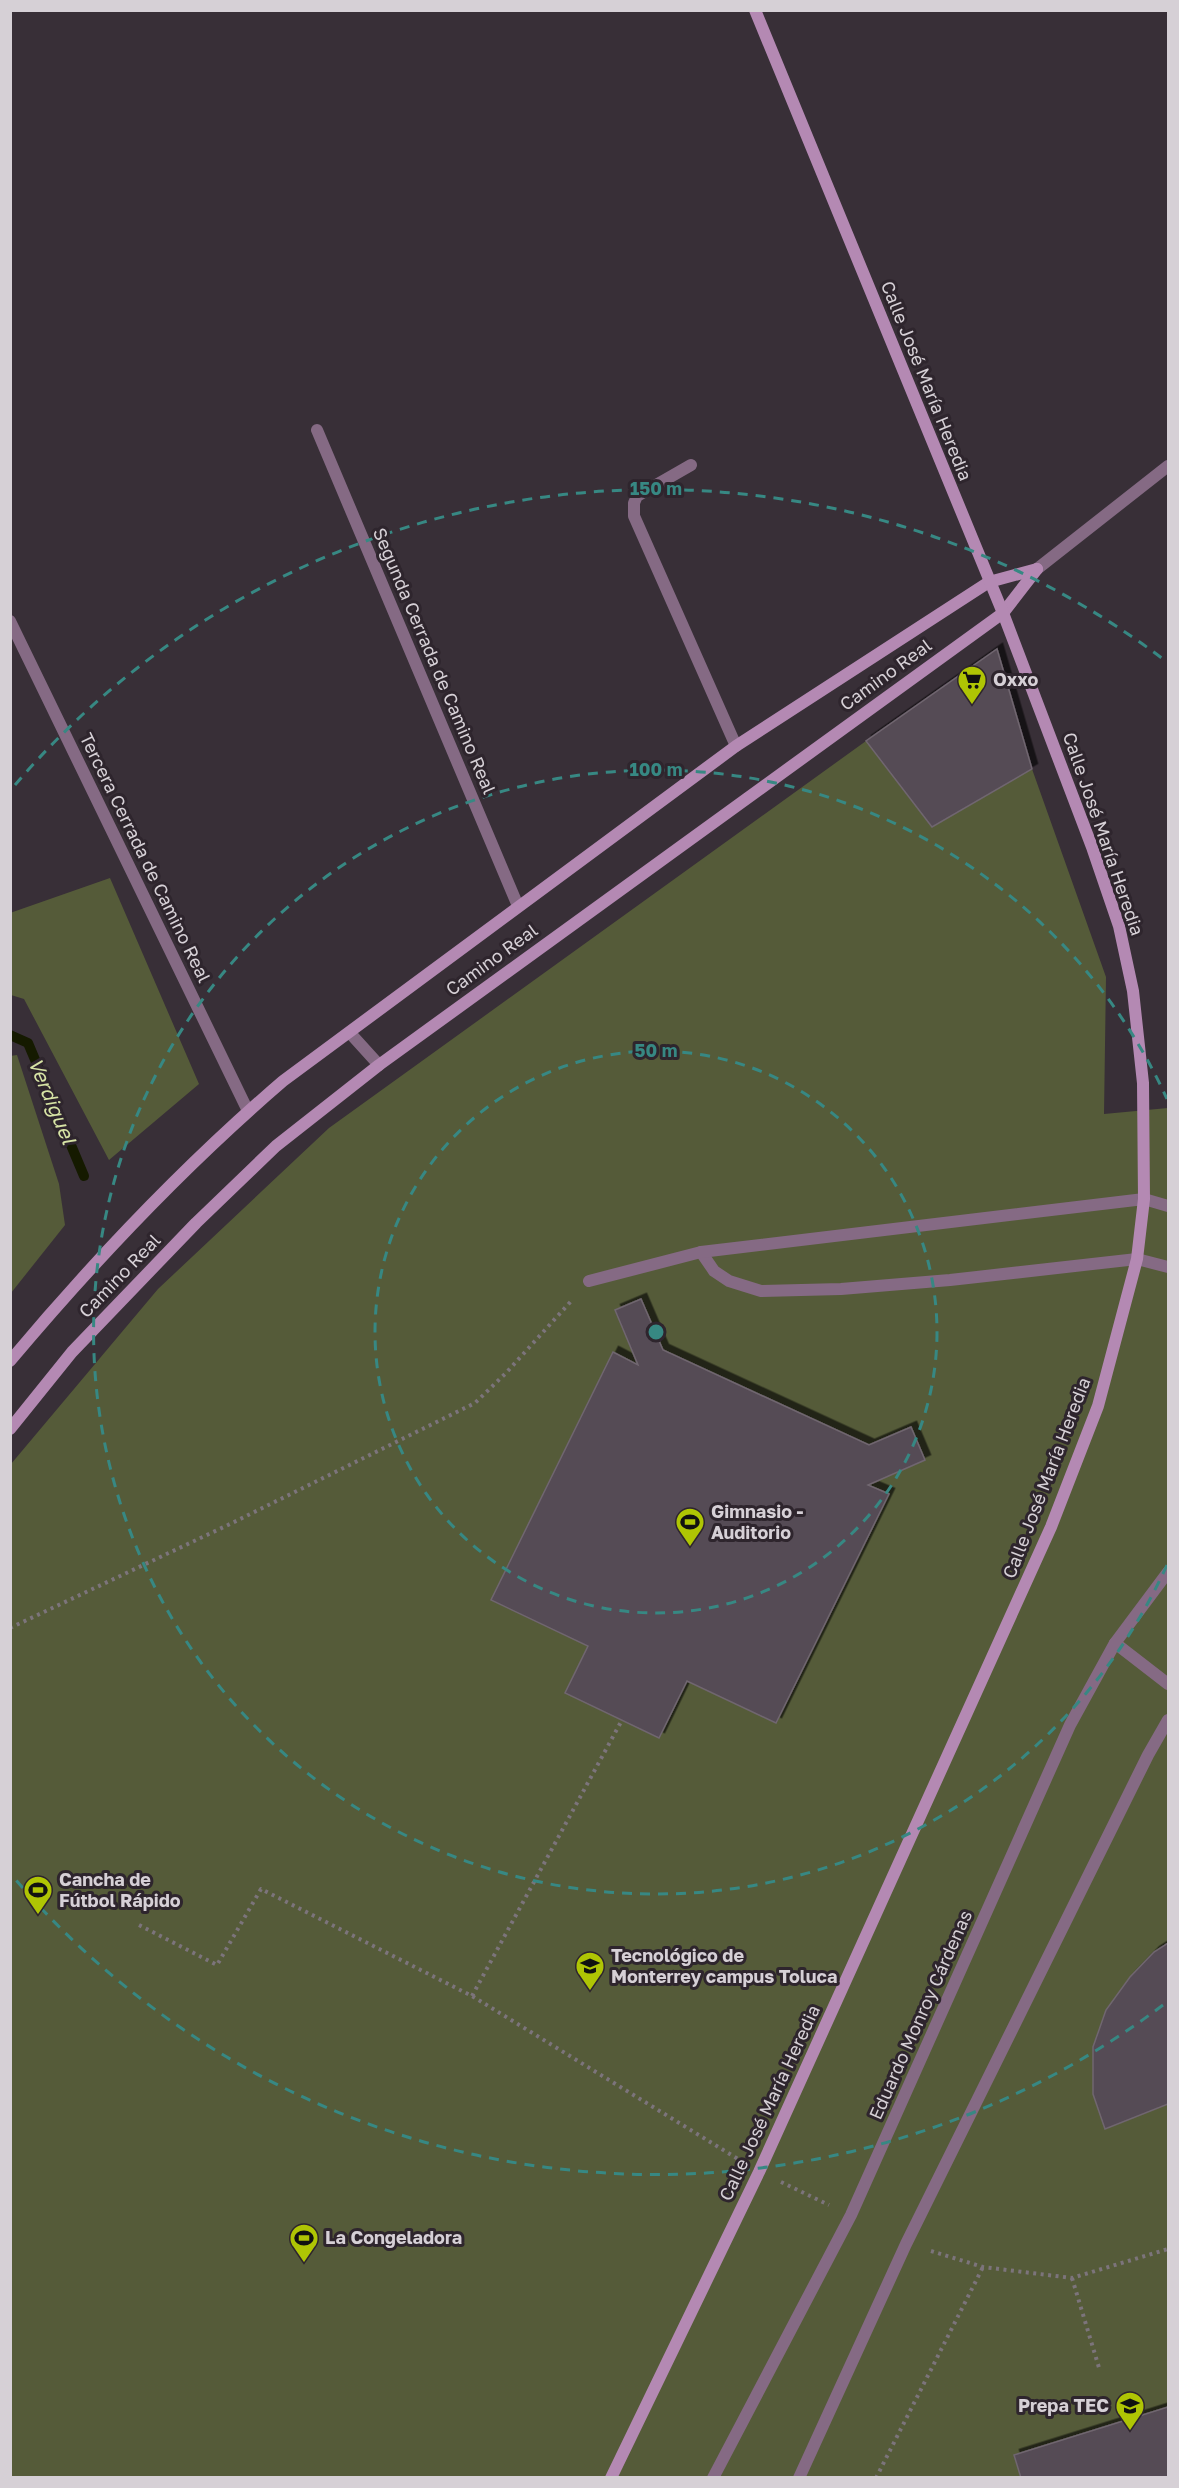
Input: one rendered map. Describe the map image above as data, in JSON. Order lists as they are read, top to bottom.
{
  "streets": {
    "main road": ["Calle José María Heredia", "Camino Real"],
    "street": ["Segunda Cerrada de Camino Real", "Tercera Cerrada de Camino Real", "Eduardo Monroy Cárdenas"]
  },
  "crossings": [
    ["Calle José María Heredia", "Camino Real"],
    ["Segunda Cerrada de Camino Real", "Camino Real"],
    ["Camino Real", "Tercera Cerrada de Camino Real"]
  ],
  "water": ["Verdiguel"],
  "places": {
    "supermarket": ["Oxxo"],
    "sports": ["Gimnasio - Auditorio", "Cancha de Fútbol Rápido", "La Congeladora"],
    "school or university": ["Tecnológico de Monterrey campus Toluca", "Prepa TEC"]
  },
  "rings": ["150 m", "100 m", "50 m"]
}
